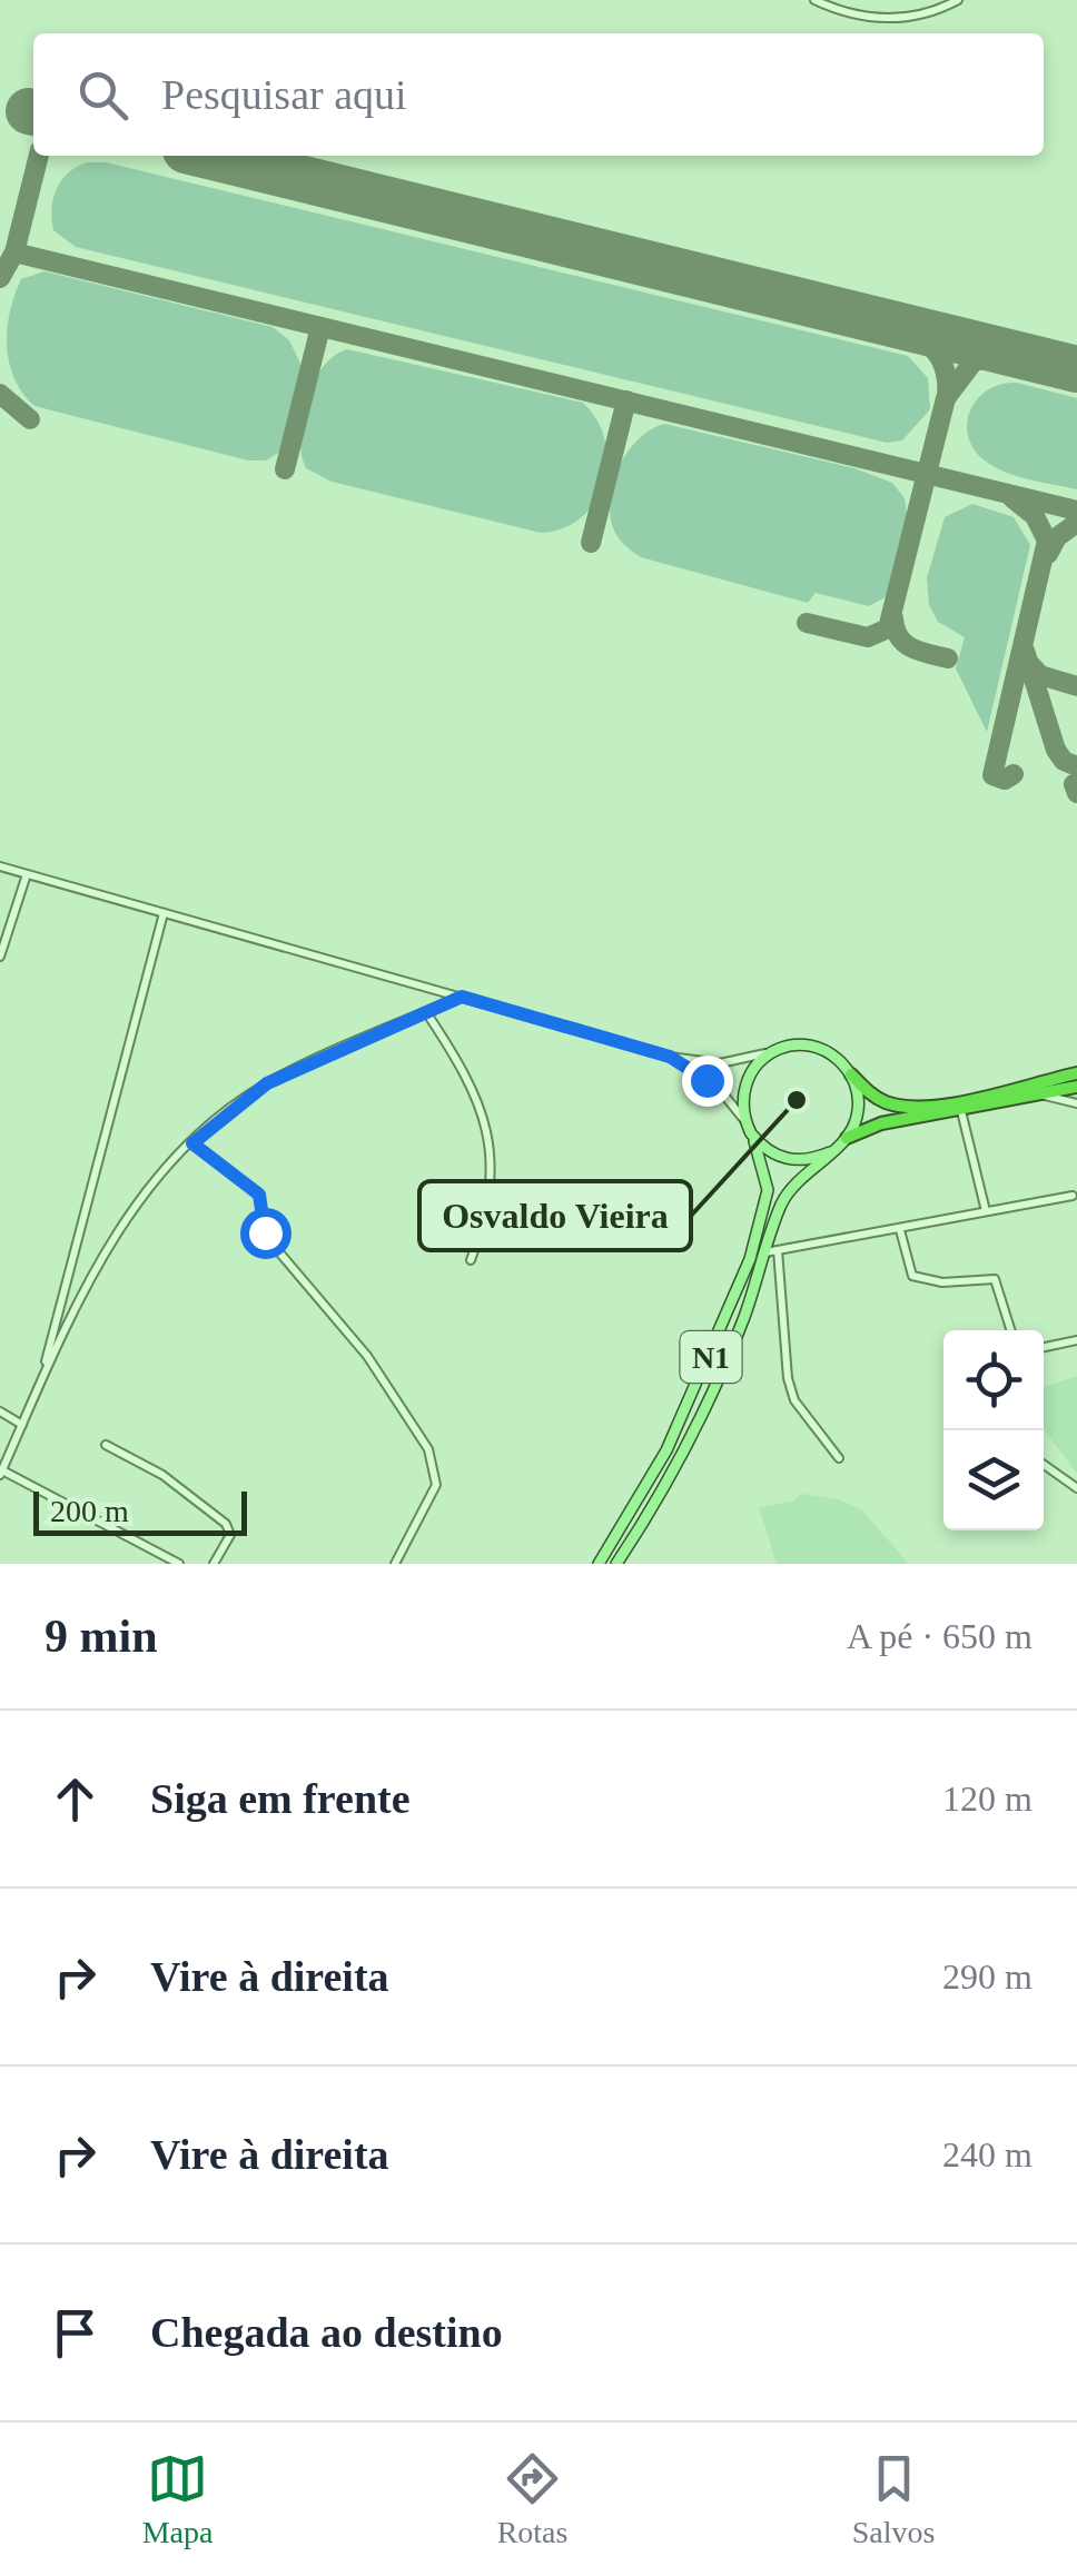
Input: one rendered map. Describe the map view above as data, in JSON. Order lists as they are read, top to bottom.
{
  "streets": {
    "main road": ["N1"]
  },
  "places": ["Osvaldo Vieira"],
  "scale_bar": "200 m",
  "page": {
    "search": "Pesquisar aqui",
    "scale": "200 m",
    "heading": ["9 min", "A pé · 650 m"],
    "list": [
      ["Siga em frente", "120 m"],
      ["Vire à direita", "290 m"],
      ["Vire à direita", "240 m"],
      "Chegada ao destino"
    ],
    "nav": ["Mapa", "Rotas", "Salvos"]
  }
}
